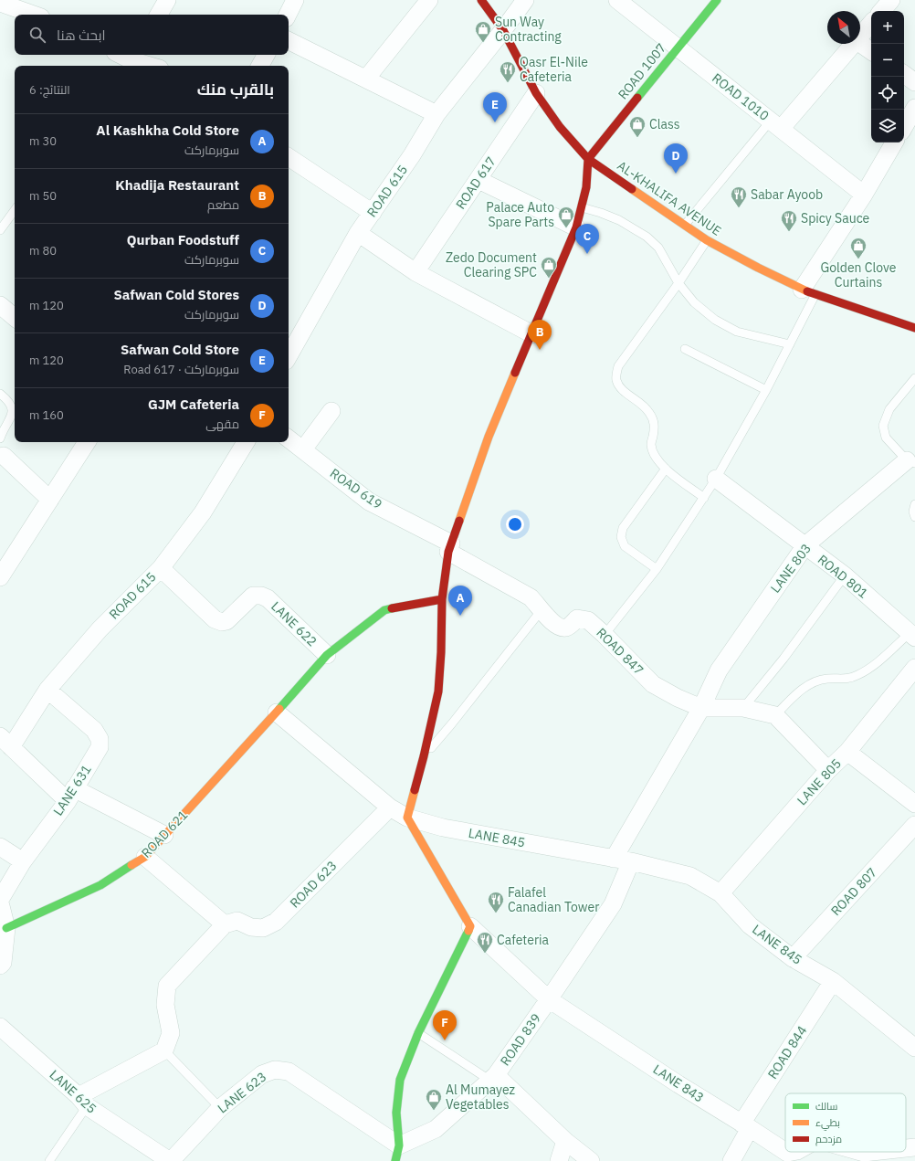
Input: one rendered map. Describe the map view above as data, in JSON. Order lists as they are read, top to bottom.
{
  "streets": {
    "street": [
      "ROAD 1007",
      "ROAD 1010",
      "ROAD 617",
      "ROAD 615",
      "AL-KHALIFA AVENUE",
      "ROAD 619",
      "LANE 803",
      "ROAD 801",
      "LANE 622",
      "ROAD 847",
      "LANE 805",
      "LANE 631",
      "ROAD 621",
      "LANE 845",
      "ROAD 623",
      "ROAD 807",
      "ROAD 839",
      "ROAD 844",
      "LANE 843",
      "LANE 625",
      "LANE 623"
    ]
  },
  "crossings": [
    ["ROAD 1007", "ROAD 1010"],
    ["ROAD 1007", "AL-KHALIFA AVENUE"],
    ["ROAD 617", "AL-KHALIFA AVENUE"],
    ["ROAD 615", "AL-KHALIFA AVENUE"],
    ["ROAD 615", "LANE 622"],
    ["ROAD 615", "LANE 631"],
    ["ROAD 619", "ROAD 847"],
    ["LANE 803", "ROAD 801"],
    ["LANE 803", "ROAD 847"],
    ["LANE 803", "LANE 845"],
    ["LANE 622", "ROAD 621"],
    ["LANE 805", "LANE 845"],
    ["LANE 845", "ROAD 807"],
    ["LANE 845", "ROAD 839"],
    ["LANE 845", "ROAD 844"],
    ["ROAD 839", "LANE 843"],
    ["ROAD 839", "LANE 623"],
    ["ROAD 844", "LANE 843"],
    ["LANE 625", "LANE 623"]
  ],
  "places": {
    "shop": [
      "Sun Way Contracting",
      "Class",
      "Palace Auto Spare Parts",
      "Golden Clove Curtains",
      "Zedo Document Clearing SPC",
      "Al Mumayez Vegetables"
    ],
    "restaurant": [
      "Qasr El-Nile Cafeteria",
      "Sabar Ayoob",
      "Spicy Sauce",
      "Falafel Canadian Tower",
      "Cafeteria"
    ]
  },
  "legend": ["سالك", "بطيء", "مزدحم"],
  "north": "top left",
  "page": {
    "map_buttons": ["+", "−"],
    "search": "ابحث هنا",
    "heading": ["بالقرب منك", "النتائج: 6"],
    "pins": [
      "E",
      "D",
      "C",
      "B",
      "A",
      "F"
    ],
    "list": [
      {
        "mark": "A",
        "name": "Al Kashkha Cold Store",
        "note": "سوبرماركت",
        "value": "30 m"
      },
      {
        "mark": "B",
        "name": "Khadija Restaurant",
        "note": "مطعم",
        "value": "50 m"
      },
      {
        "mark": "C",
        "name": "Qurban Foodstuff",
        "note": "سوبرماركت",
        "value": "80 m"
      },
      {
        "mark": "D",
        "name": "Safwan Cold Stores",
        "note": "سوبرماركت",
        "value": "120 m"
      },
      {
        "mark": "E",
        "name": "Safwan Cold Store",
        "note": "سوبرماركت · Road 617",
        "value": "120 m"
      },
      {
        "mark": "F",
        "name": "GJM Cafeteria",
        "note": "مقهى",
        "value": "160 m"
      }
    ]
  }
}
